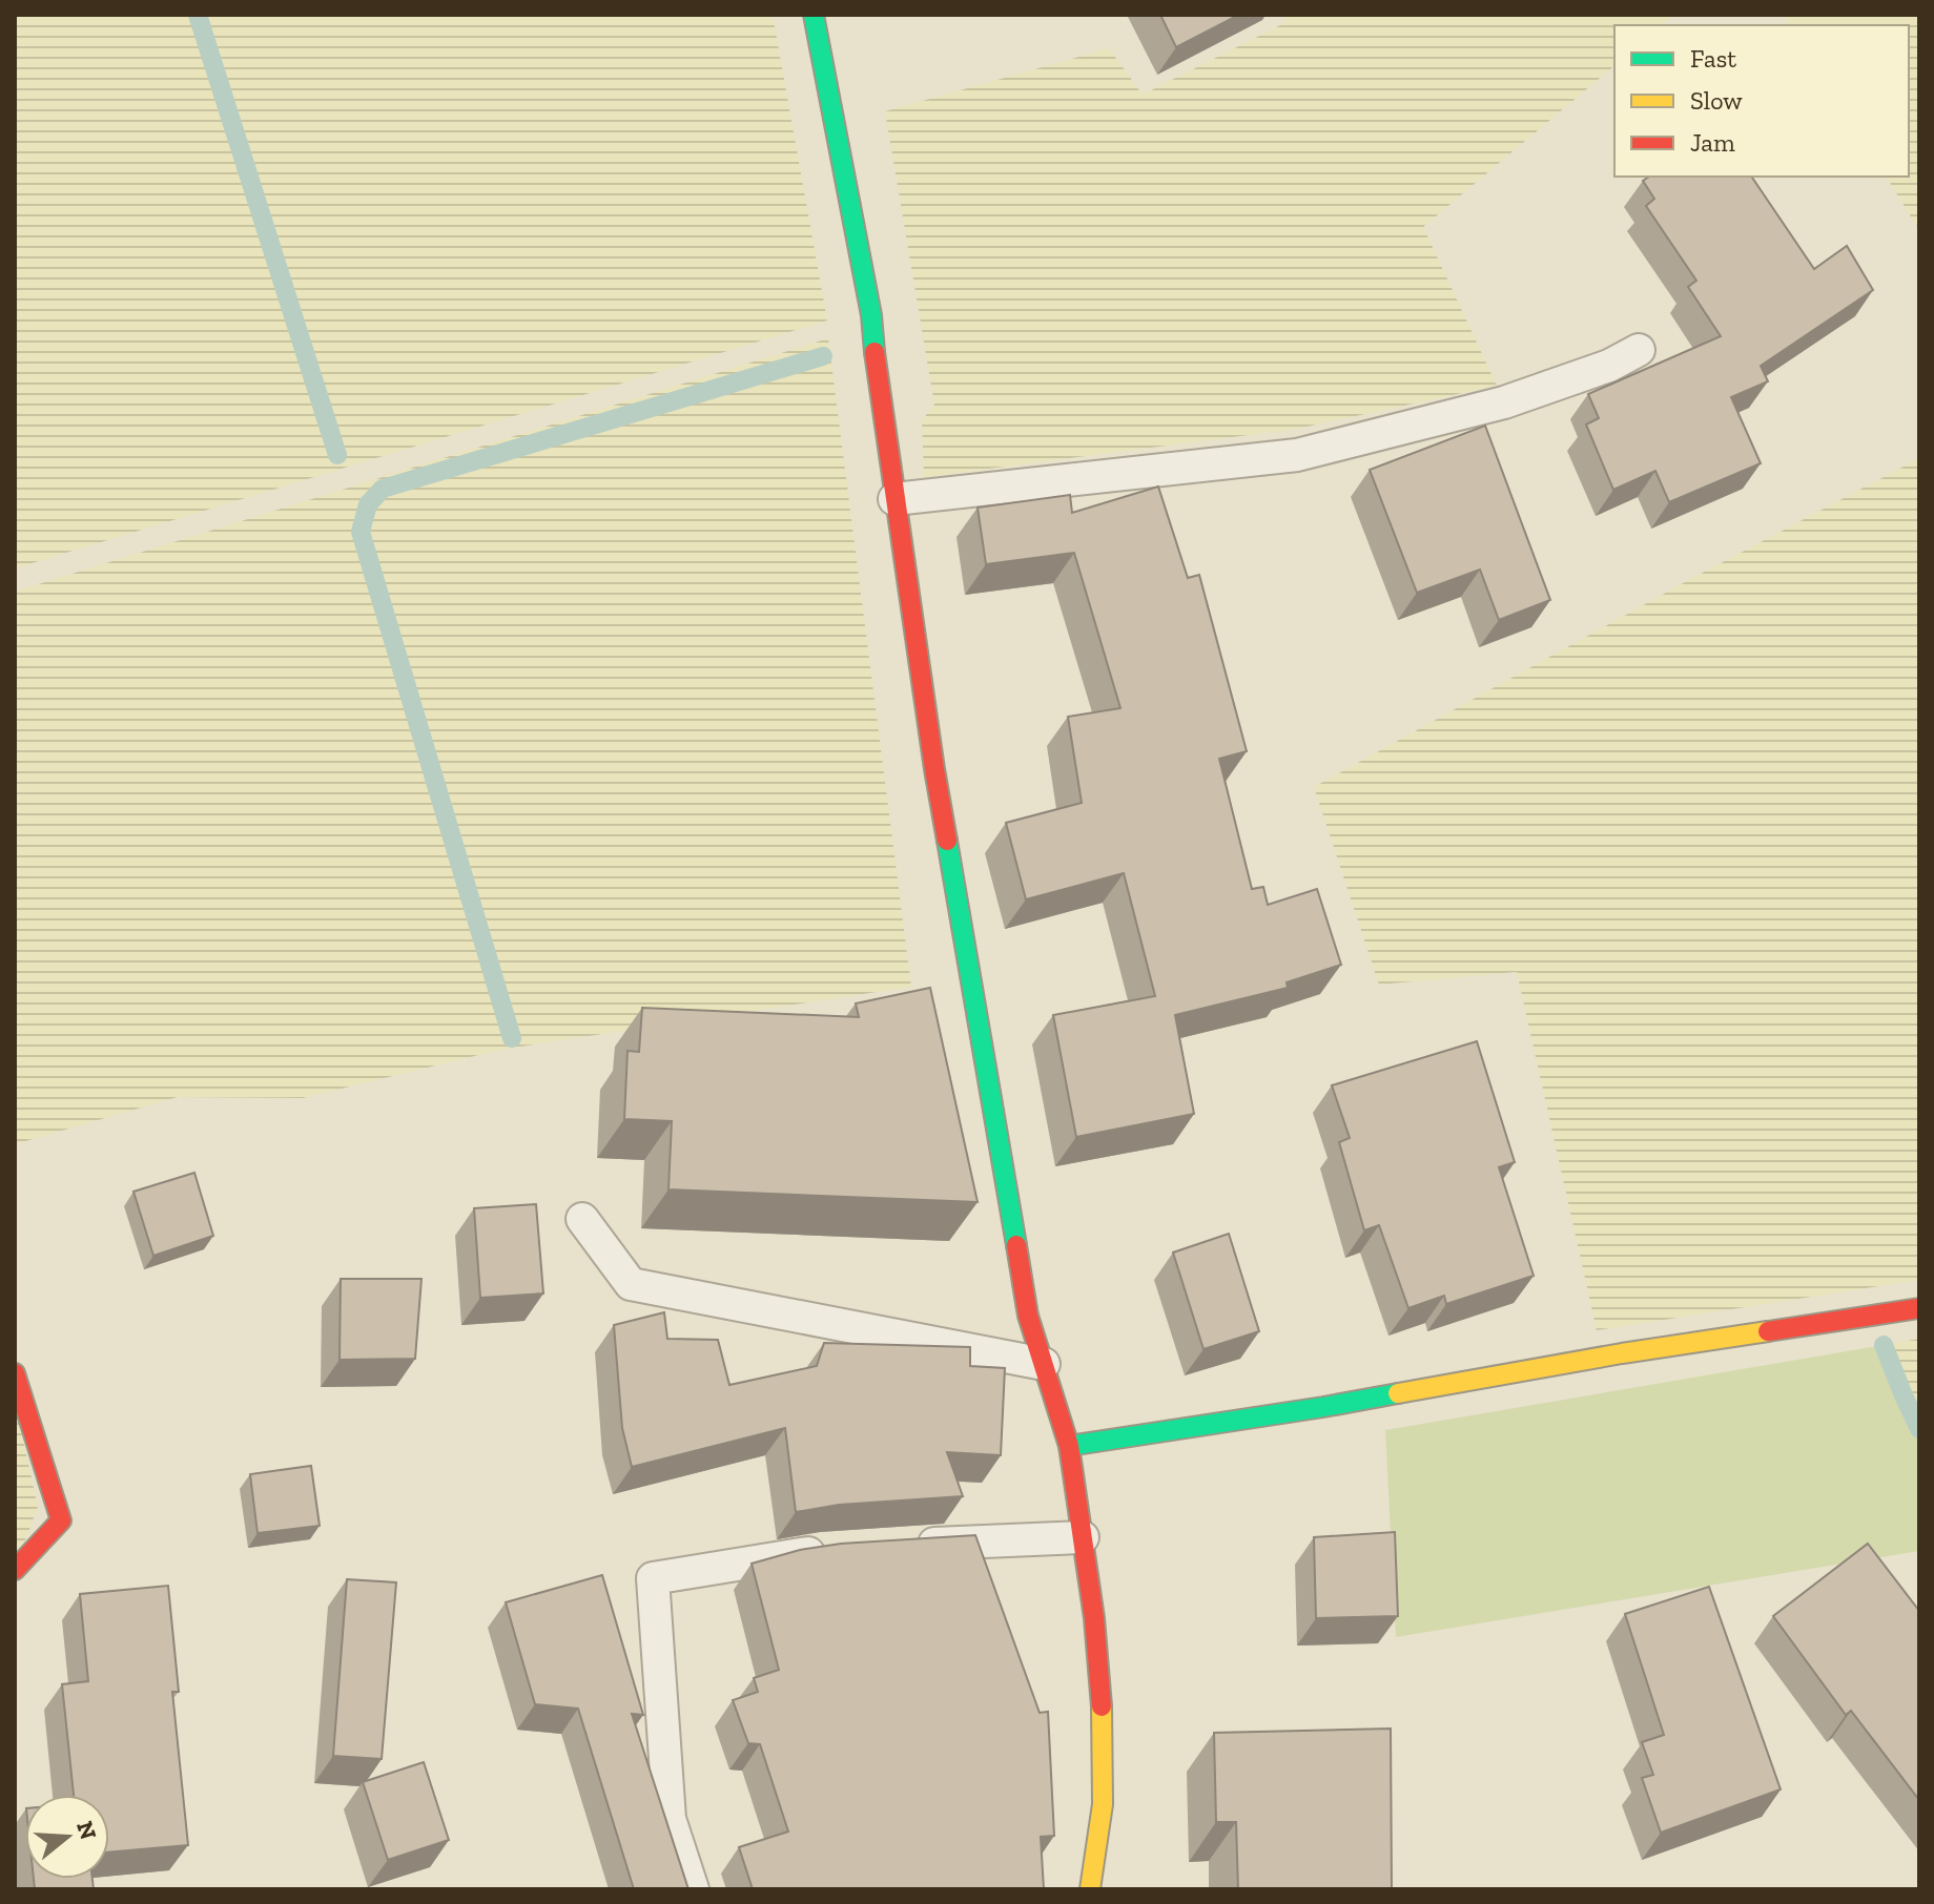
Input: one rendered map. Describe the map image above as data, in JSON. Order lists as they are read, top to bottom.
{
  "legend": ["Fast", "Slow", "Jam"],
  "north": "right"
}
